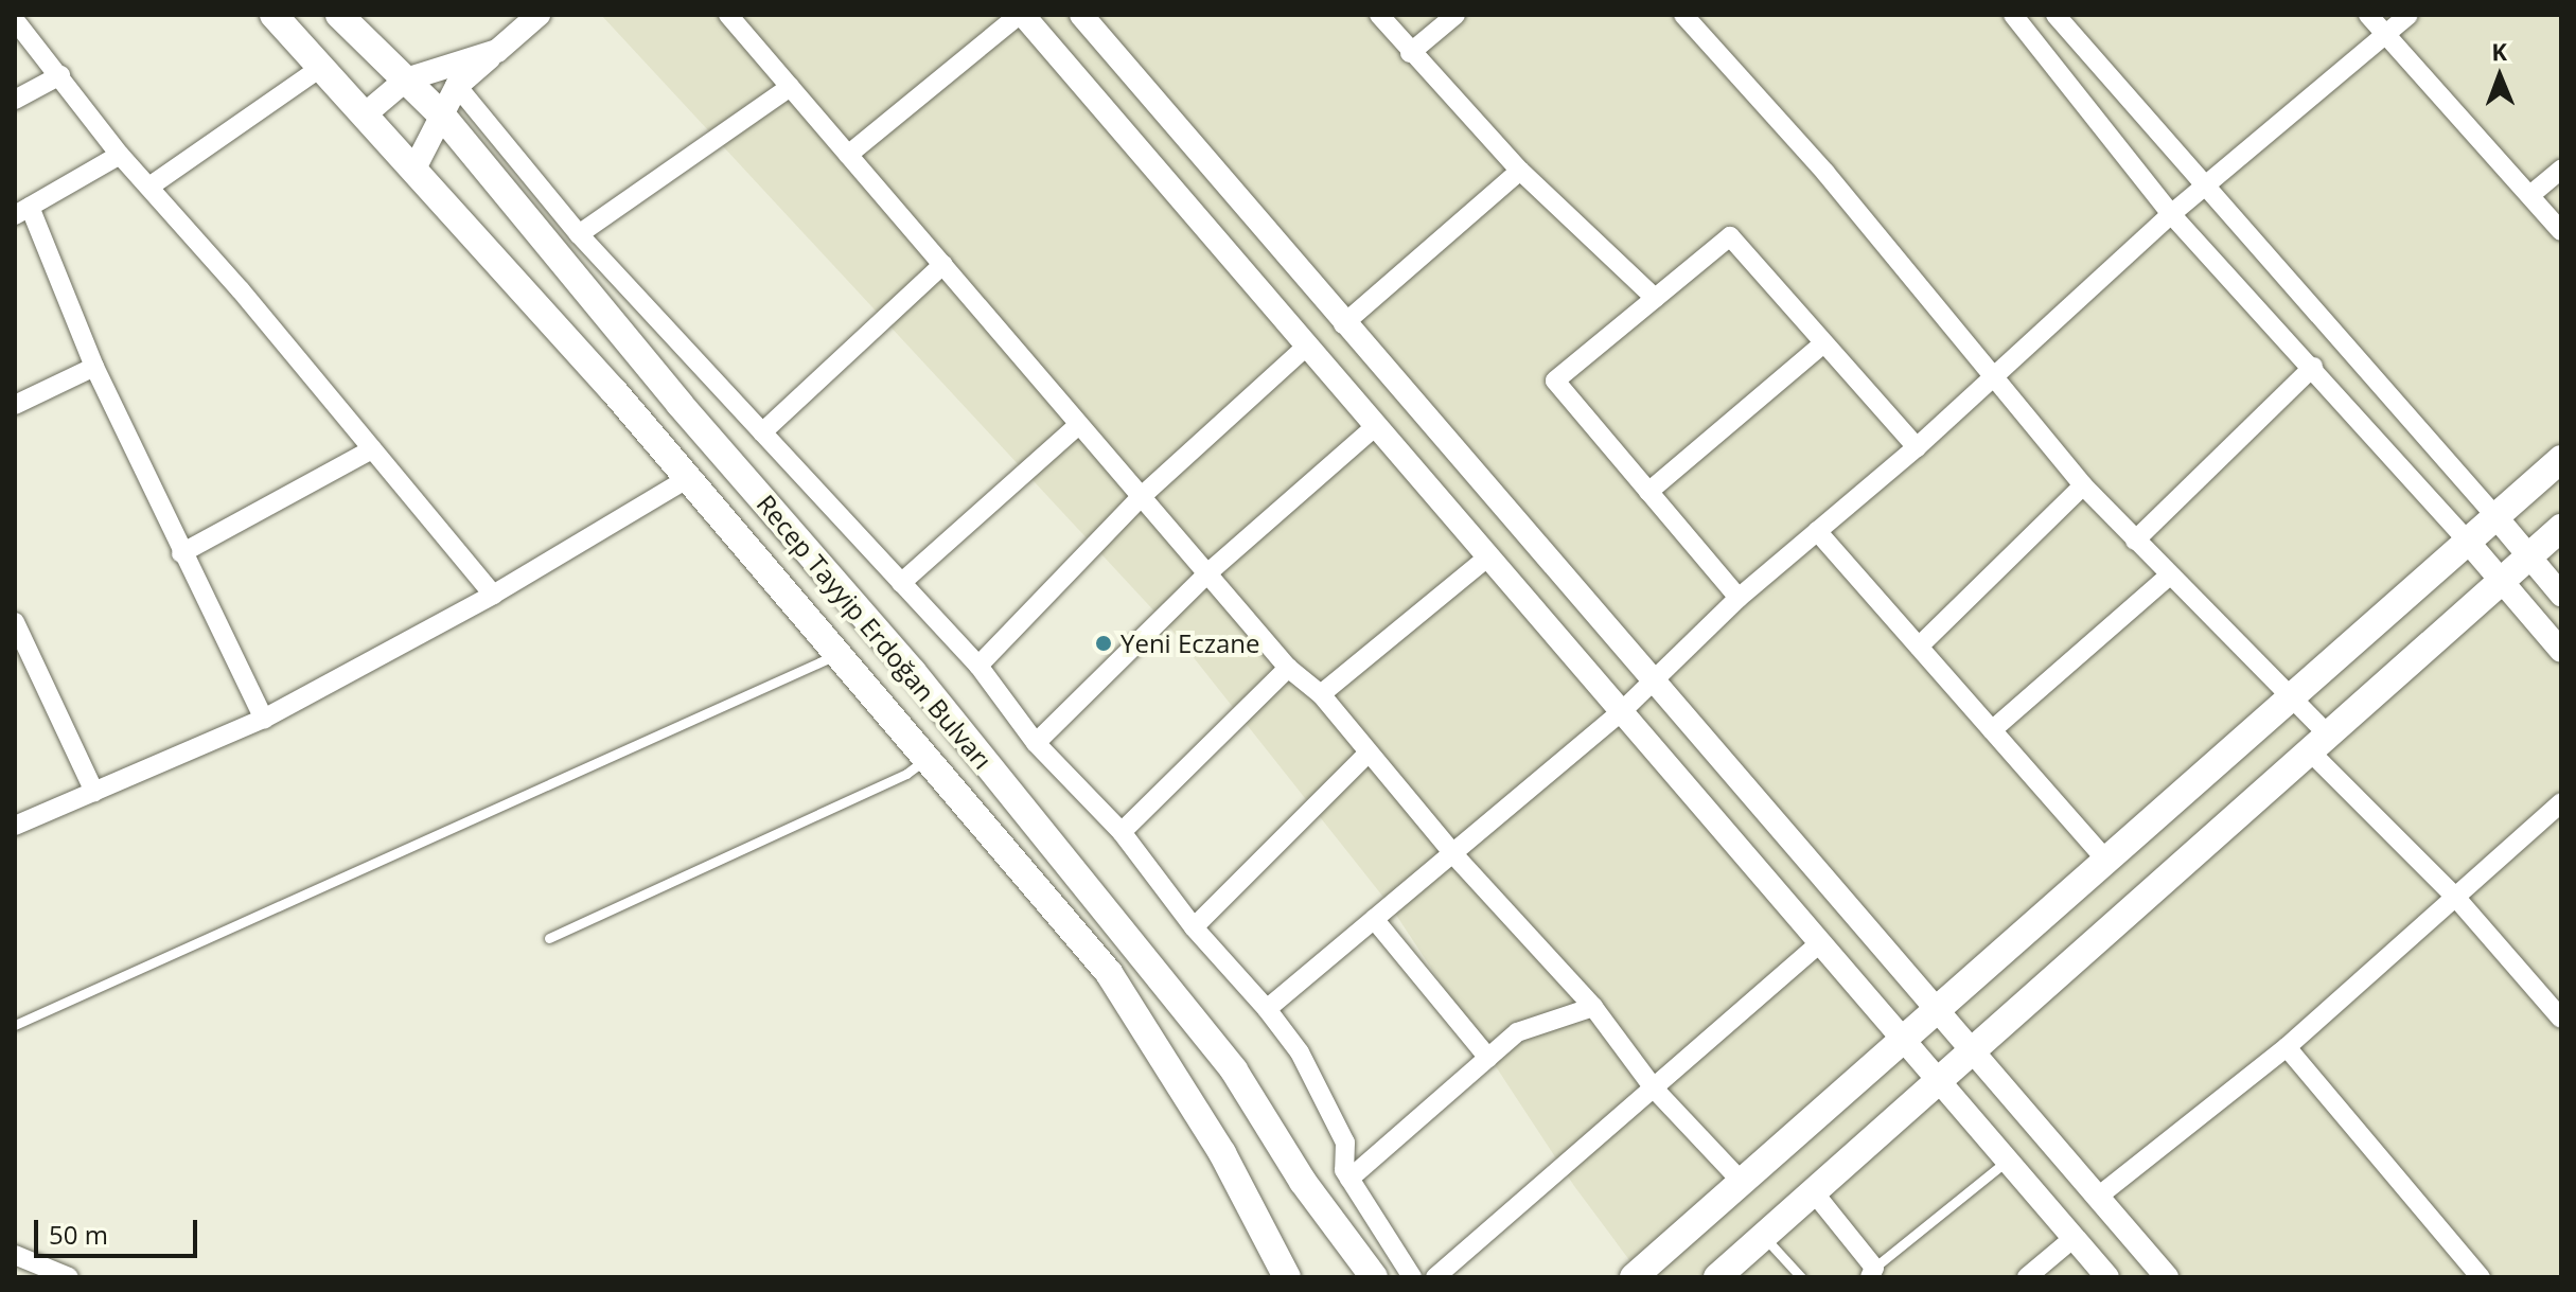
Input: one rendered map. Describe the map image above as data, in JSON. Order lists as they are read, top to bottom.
{
  "streets": {
    "main road": ["Recep Tayyip Erdoğan Bulvarı"]
  },
  "places": ["Yeni Eczane"],
  "scale_bar": "50 m",
  "north": "top"
}
